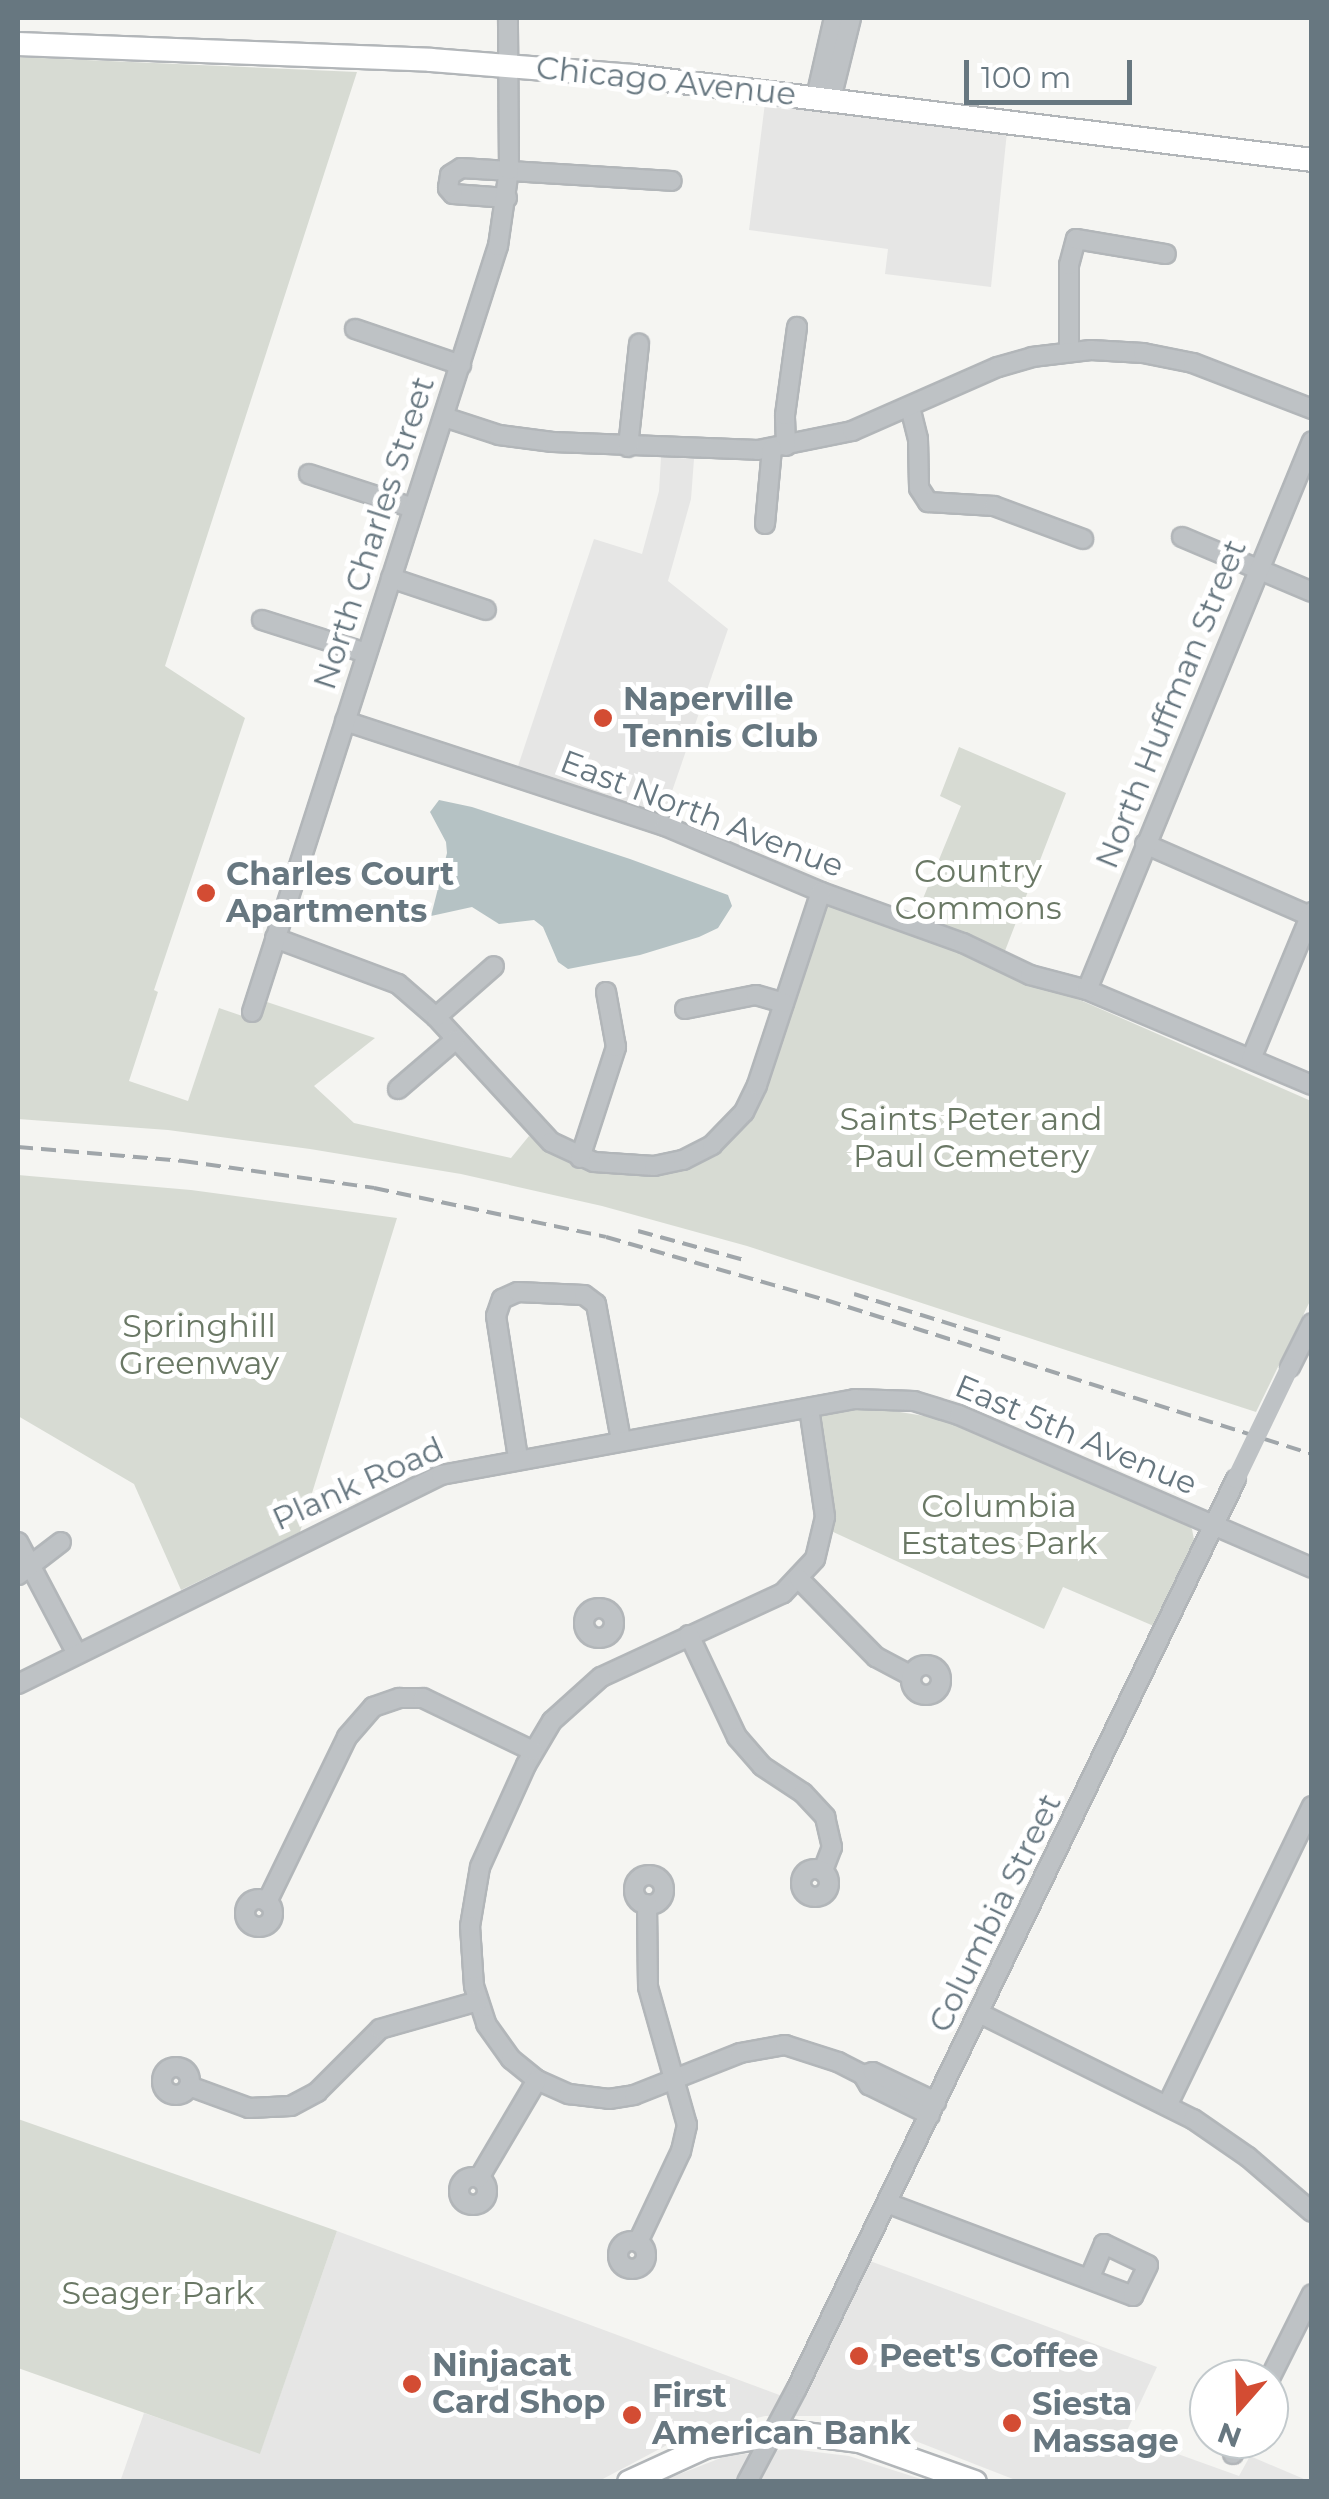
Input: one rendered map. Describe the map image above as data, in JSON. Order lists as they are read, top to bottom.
{
  "streets": {
    "main road": ["Chicago Avenue"],
    "street": [
      "North Charles Street",
      "North Huffman Street",
      "East North Avenue",
      "East 5th Avenue",
      "Plank Road",
      "Columbia Street"
    ]
  },
  "crossings": [
    ["Chicago Avenue", "North Charles Street"],
    ["North Charles Street", "East North Avenue"],
    ["North Huffman Street", "East North Avenue"],
    ["East 5th Avenue", "Plank Road"],
    ["East 5th Avenue", "Columbia Street"]
  ],
  "parks": [
    "Country Commons",
    "Saints Peter and Paul Cemetery",
    "Springhill Greenway",
    "Columbia Estates Park",
    "Seager Park"
  ],
  "places": [
    "Naperville Tennis Club",
    "Charles Court Apartments",
    "Peet's Coffee",
    "Ninjacat Card Shop",
    "First American Bank",
    "Siesta Massage"
  ],
  "scale_bar": "100 m",
  "north": "bottom"
}
